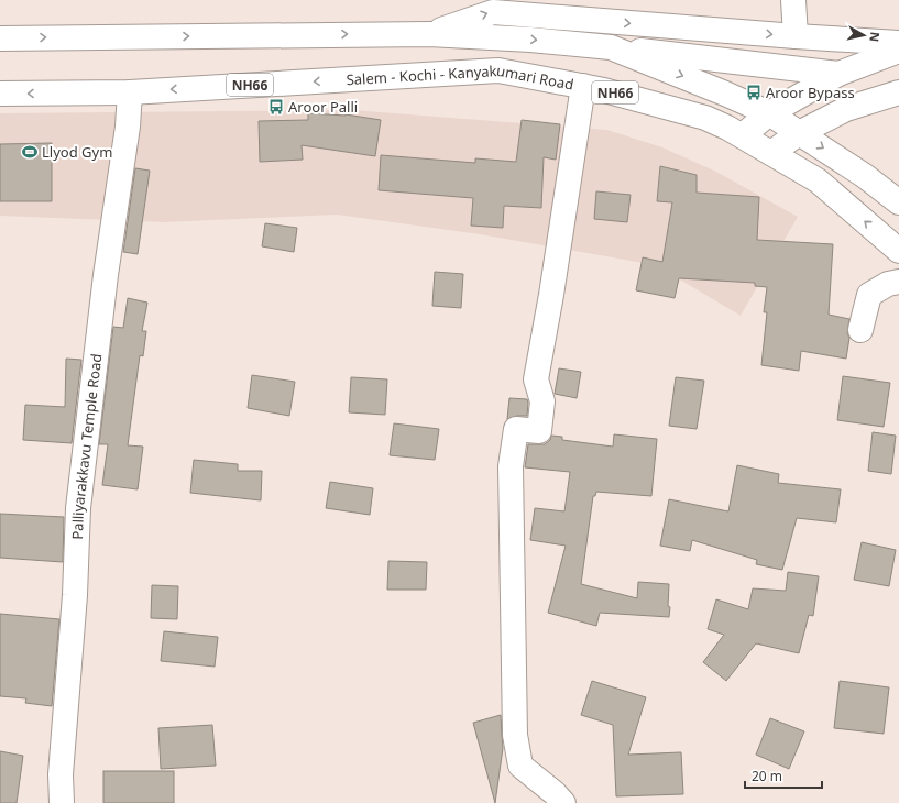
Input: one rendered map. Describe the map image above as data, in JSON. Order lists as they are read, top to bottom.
{
  "streets": {
    "main road": ["Salem - Kochi - Kanyakumari Road", "NH66", "Palliyarakkavu Temple Road"]
  },
  "crossings": [
    ["Salem - Kochi - Kanyakumari Road", "Palliyarakkavu Temple Road"]
  ],
  "places": {
    "bus stop": ["Aroor Bypass", "Aroor Palli"],
    "sports": ["Llyod Gym"]
  },
  "scale_bar": "20 m",
  "north": "right"
}
